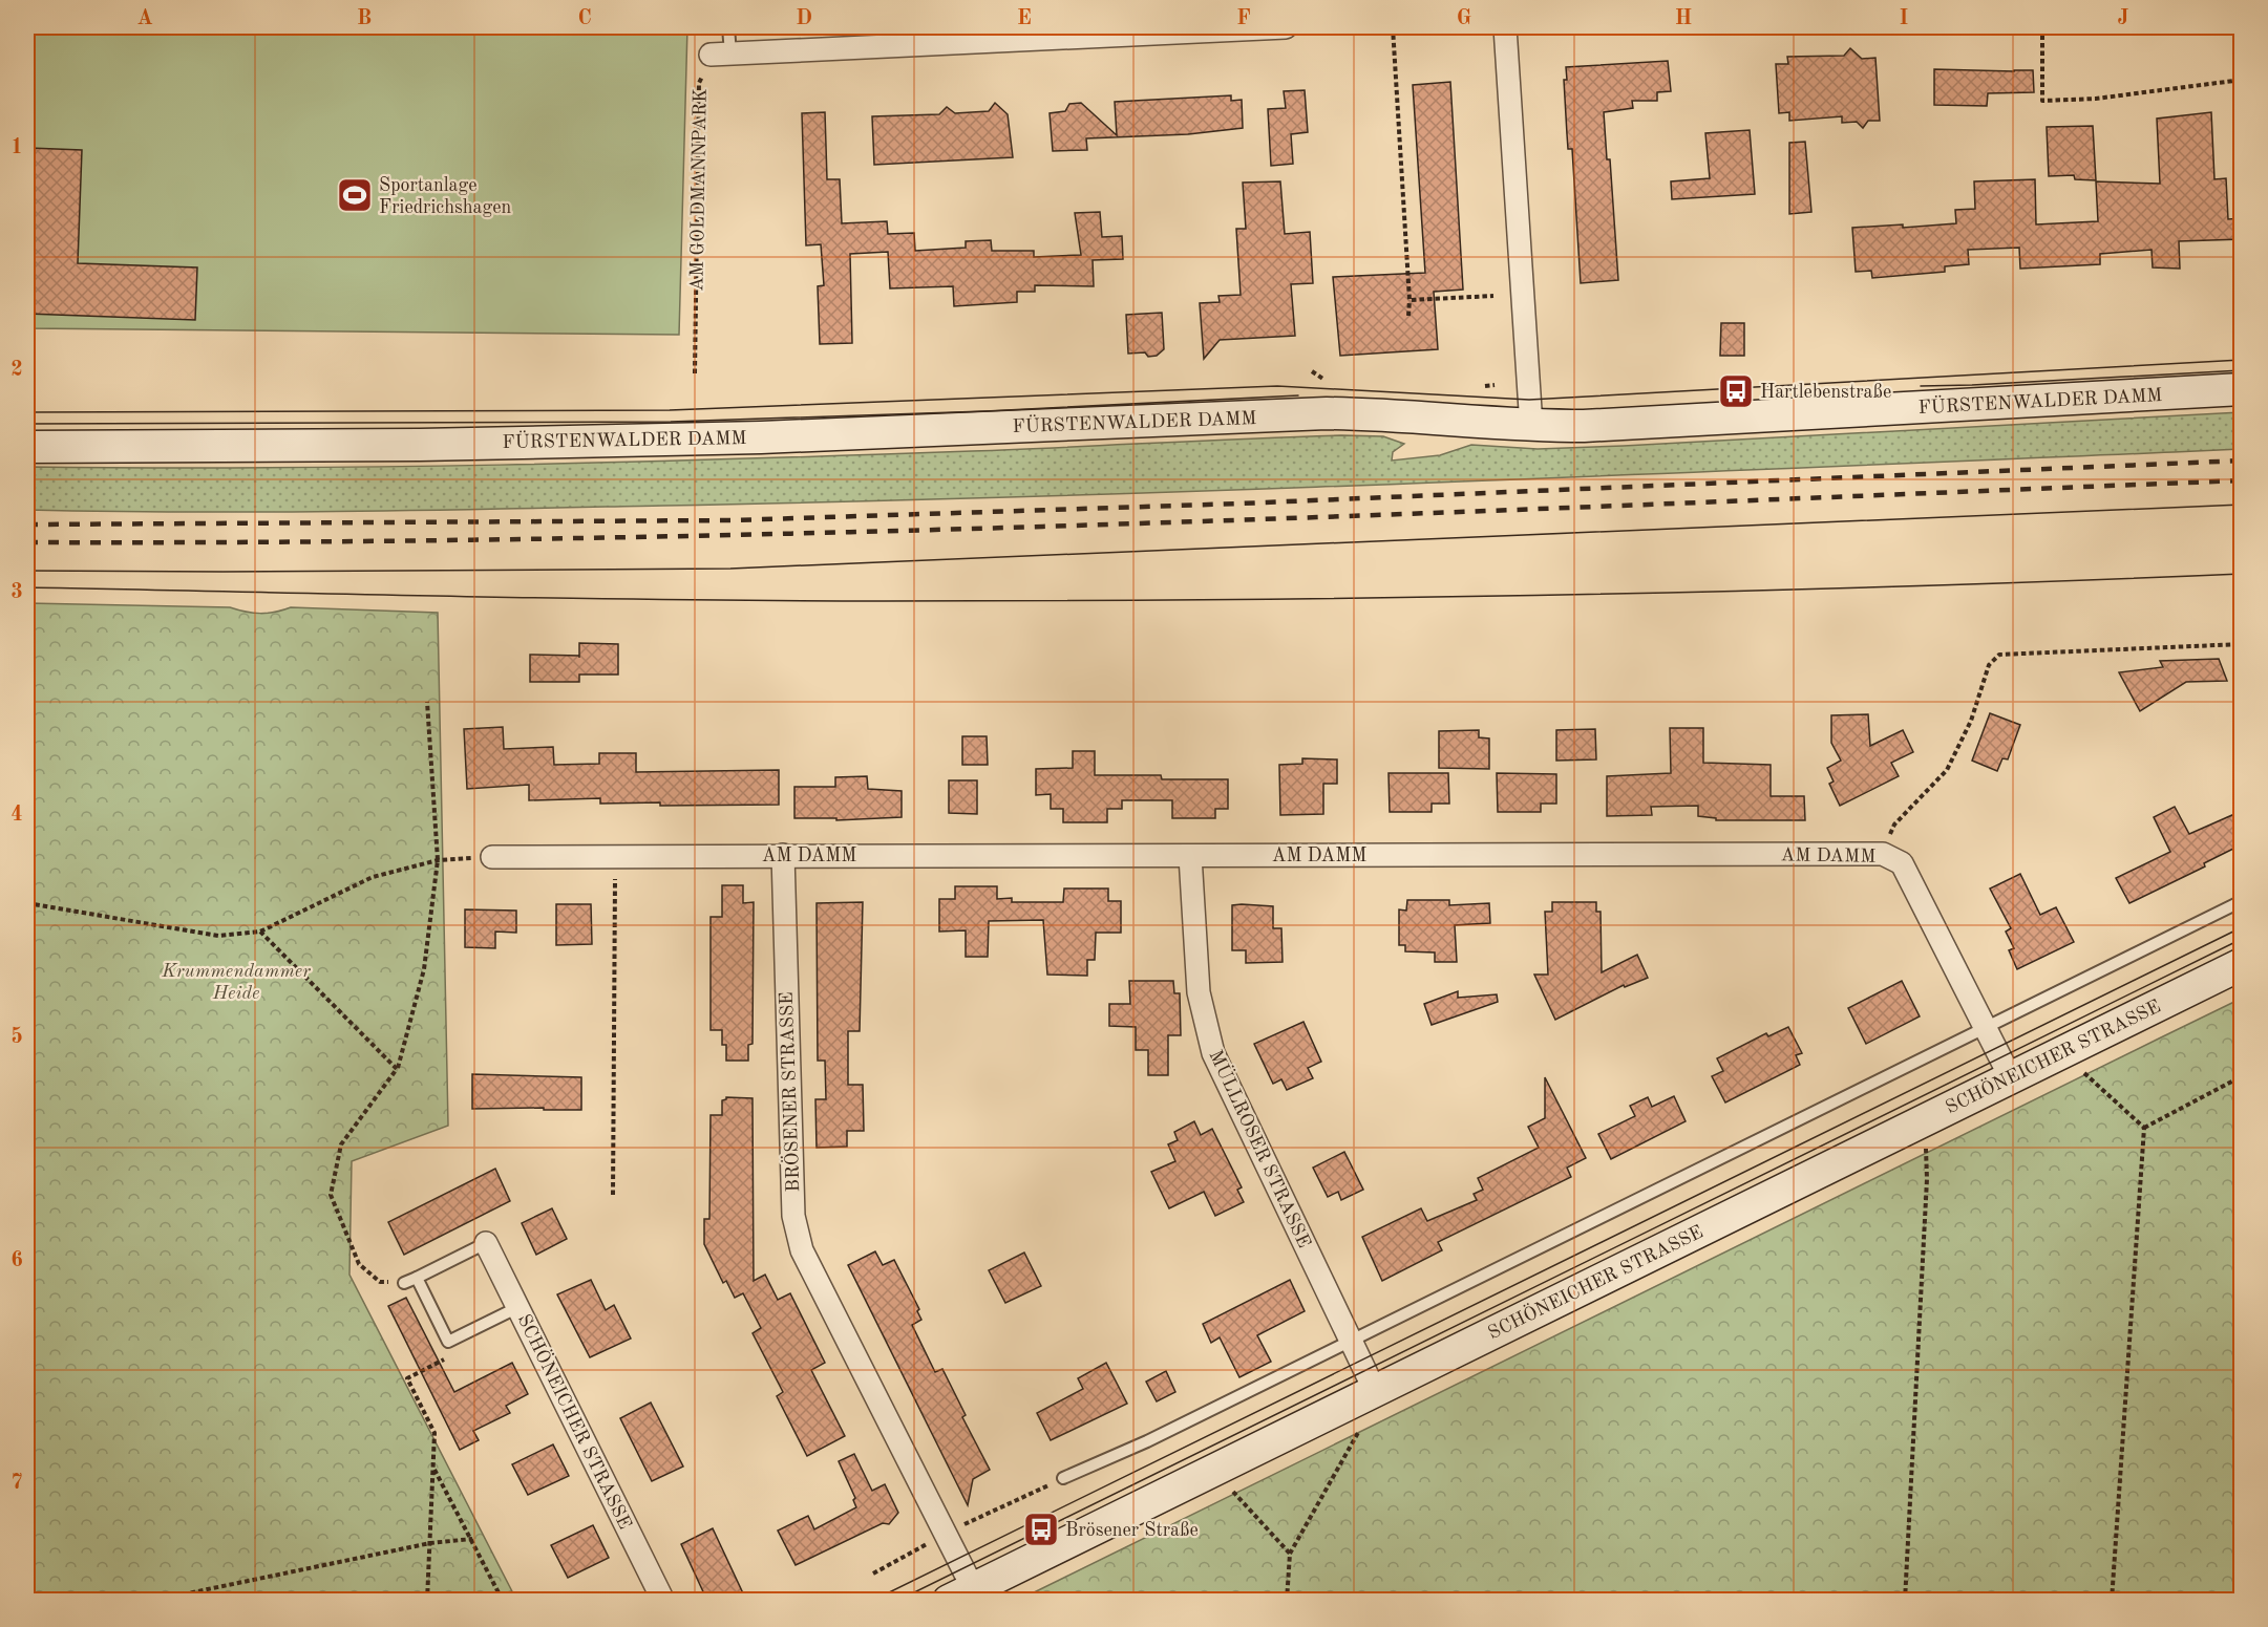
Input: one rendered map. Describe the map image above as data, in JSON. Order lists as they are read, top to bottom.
{
  "streets": {
    "main road": ["FÜRSTENWALDER DAMM", "SCHÖNEICHER STRASSE"],
    "street": ["AM DAMM", "BRÖSENER STRASSE", "MÜLLROSER STRASSE"],
    "path": ["AM GOLDMANNPARK"]
  },
  "crossings": [
    ["AM DAMM", "SCHÖNEICHER STRASSE"],
    ["AM DAMM", "BRÖSENER STRASSE"],
    ["AM DAMM", "MÜLLROSER STRASSE"],
    ["SCHÖNEICHER STRASSE", "BRÖSENER STRASSE"],
    ["SCHÖNEICHER STRASSE", "MÜLLROSER STRASSE"]
  ],
  "parks": ["Krummendammer Heide"],
  "places": {
    "sports": ["Sportanlage Friedrichshagen"],
    "bus stop": ["Hartlebenstraße", "Brösener Straße"]
  },
  "grid": {
    "columns": [
      "A",
      "B",
      "C",
      "D",
      "E",
      "F",
      "G",
      "H",
      "I",
      "J"
    ],
    "rows": [
      "1",
      "2",
      "3",
      "4",
      "5",
      "6",
      "7"
    ]
  }
}
